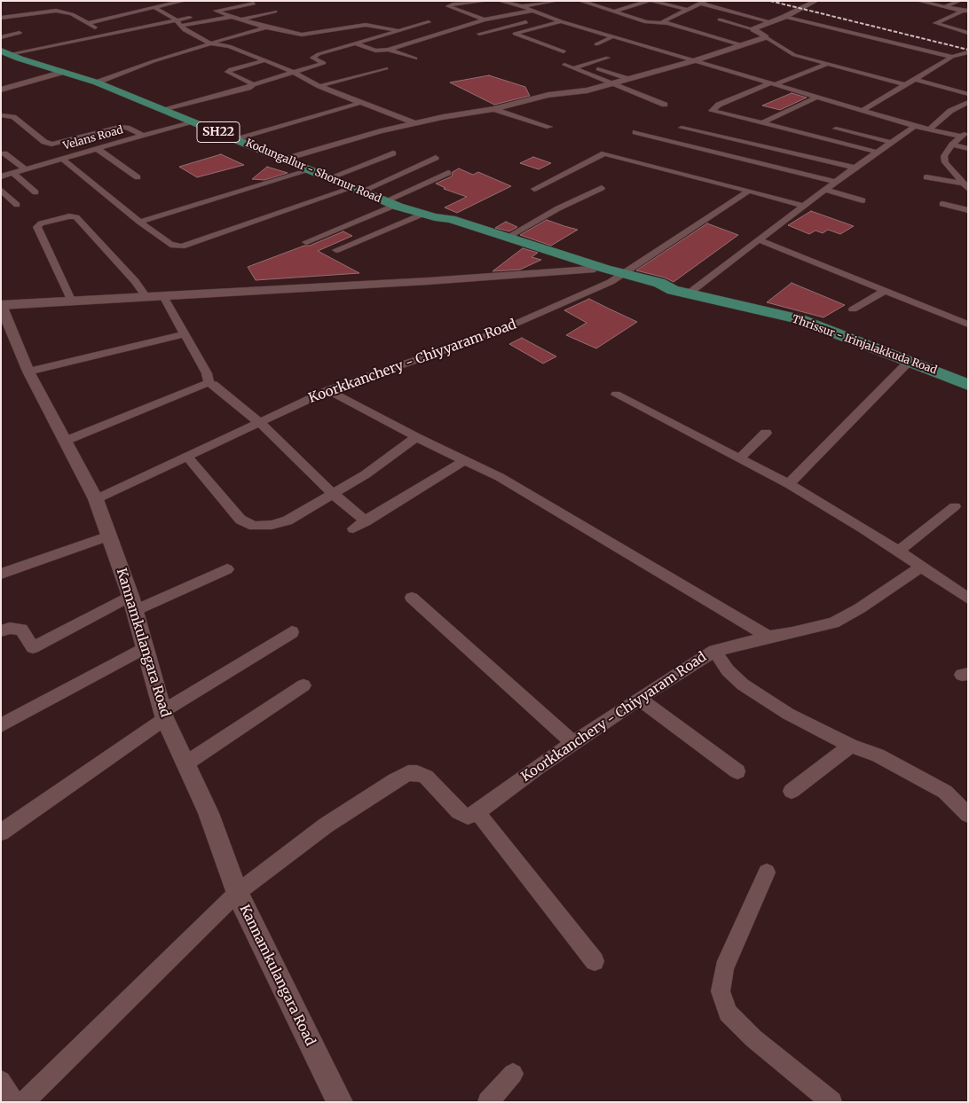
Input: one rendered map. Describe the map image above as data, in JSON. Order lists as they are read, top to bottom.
{
  "streets": {
    "main road": ["SH22", "Kodungallur - Shornur Road", "Thrissur - Irinjalakkuda Road"],
    "street": ["Velans Road", "Koorkkanchery - Chiyyaram Road", "Kannamkulangara Road"]
  },
  "crossings": [
    ["Velans Road", "Kodungallur - Shornur Road"],
    ["Kodungallur - Shornur Road", "Thrissur - Irinjalakkuda Road"],
    ["Kodungallur - Shornur Road", "Koorkkanchery - Chiyyaram Road"],
    ["Thrissur - Irinjalakkuda Road", "Koorkkanchery - Chiyyaram Road"],
    ["Koorkkanchery - Chiyyaram Road", "Kannamkulangara Road"]
  ]
}
